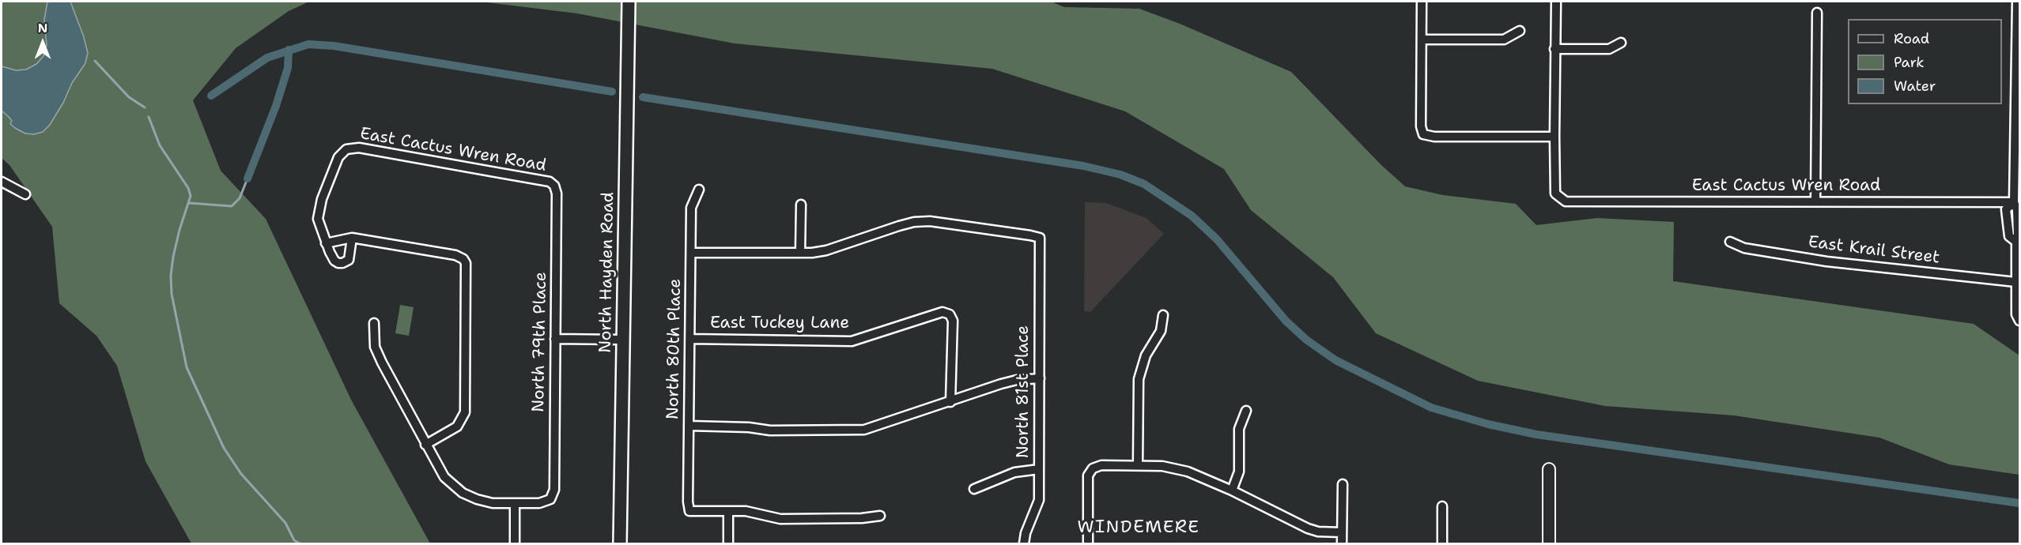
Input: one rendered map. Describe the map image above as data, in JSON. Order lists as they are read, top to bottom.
{
  "streets": {
    "main road": ["North Hayden Road"],
    "street": [
      "East Cactus Wren Road",
      "East Krail Street",
      "East Tuckey Lane",
      "North 79th Place",
      "North 80th Place",
      "North 81st Place"
    ]
  },
  "crossings": [
    ["East Cactus Wren Road", "North 79th Place"],
    ["East Tuckey Lane", "North 80th Place"]
  ],
  "districts": ["WINDEMERE"],
  "legend": ["Road", "Park", "Water"],
  "north": "top"
}
